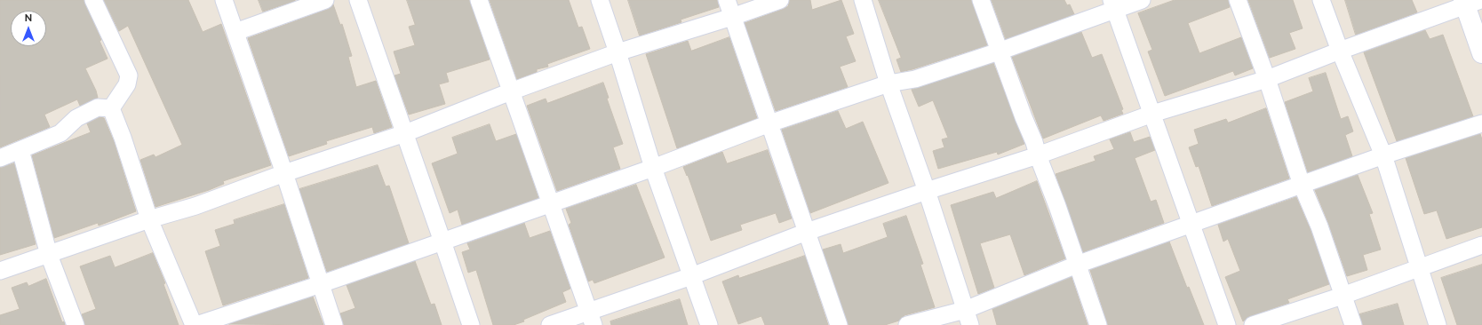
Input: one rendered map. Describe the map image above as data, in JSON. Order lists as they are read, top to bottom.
{
  "north": "top"
}
